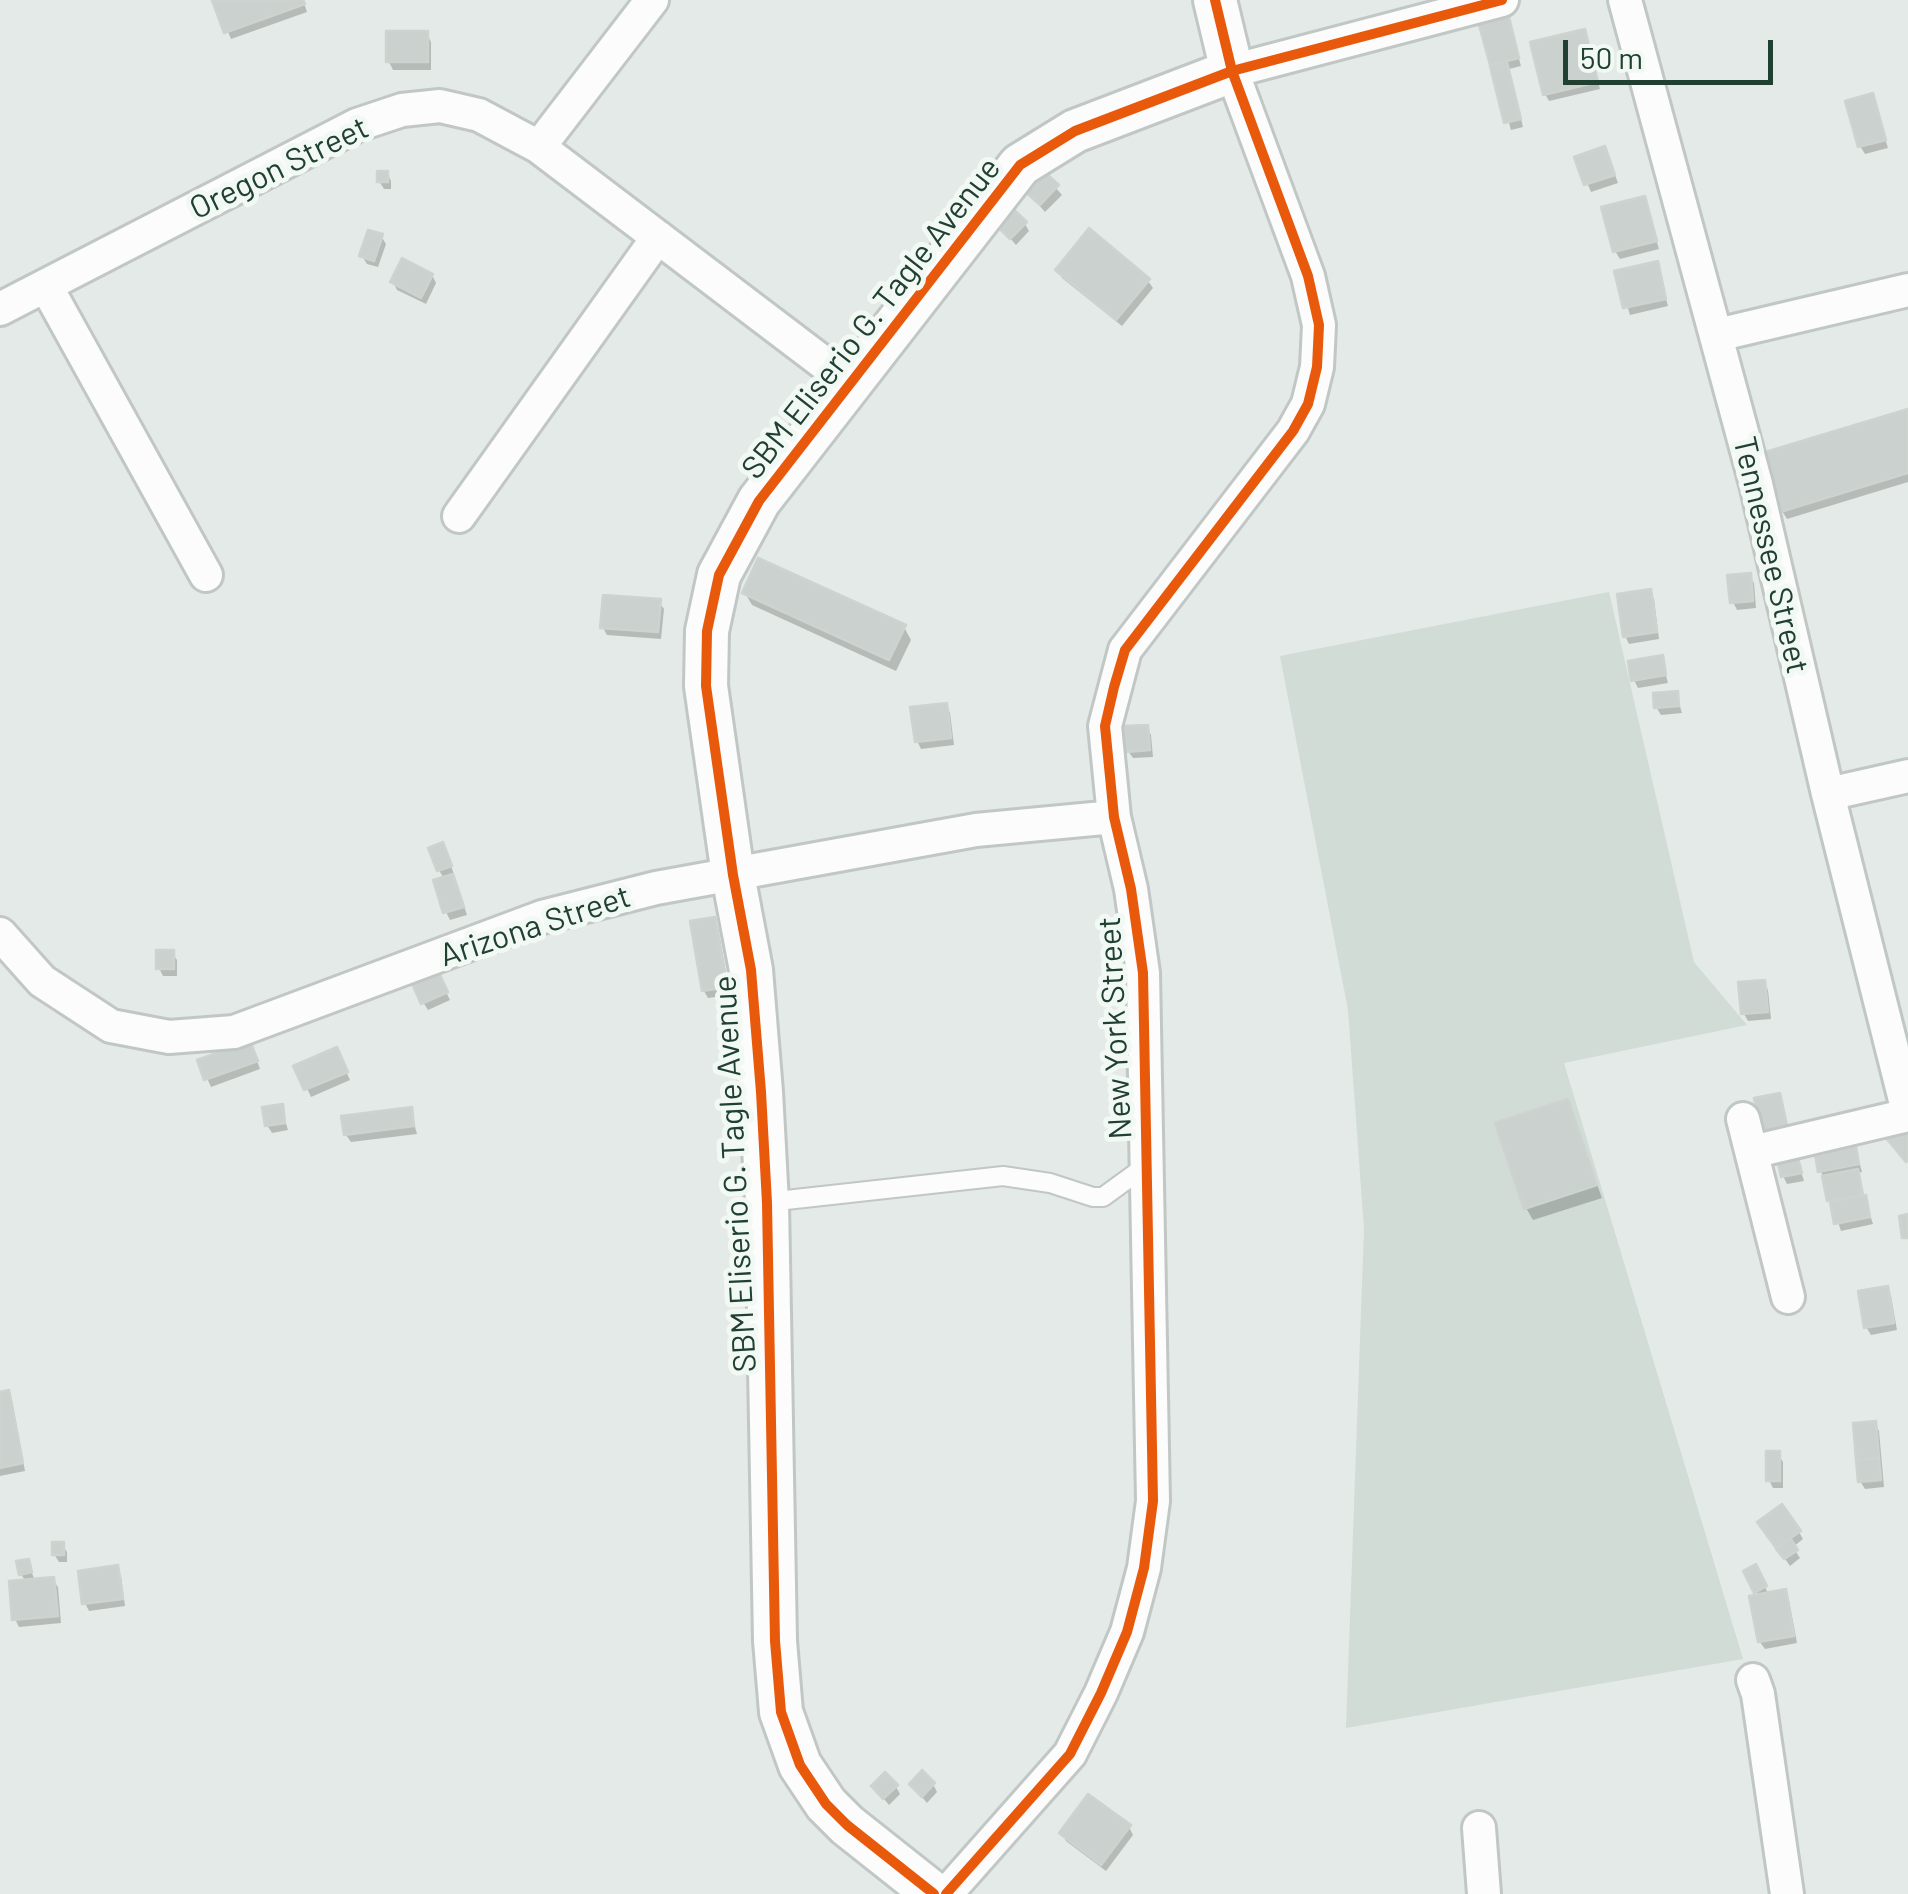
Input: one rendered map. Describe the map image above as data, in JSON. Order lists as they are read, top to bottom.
{
  "streets": {
    "street": [
      "Oregon Street",
      "SBM Eliserio G. Tagle Avenue",
      "Tennessee Street",
      "Arizona Street",
      "New York Street"
    ]
  },
  "crossings": [
    ["Oregon Street", "SBM Eliserio G. Tagle Avenue"],
    ["SBM Eliserio G. Tagle Avenue", "Arizona Street"],
    ["SBM Eliserio G. Tagle Avenue", "New York Street"],
    ["Arizona Street", "New York Street"]
  ],
  "scale_bar": "50 m"
}
